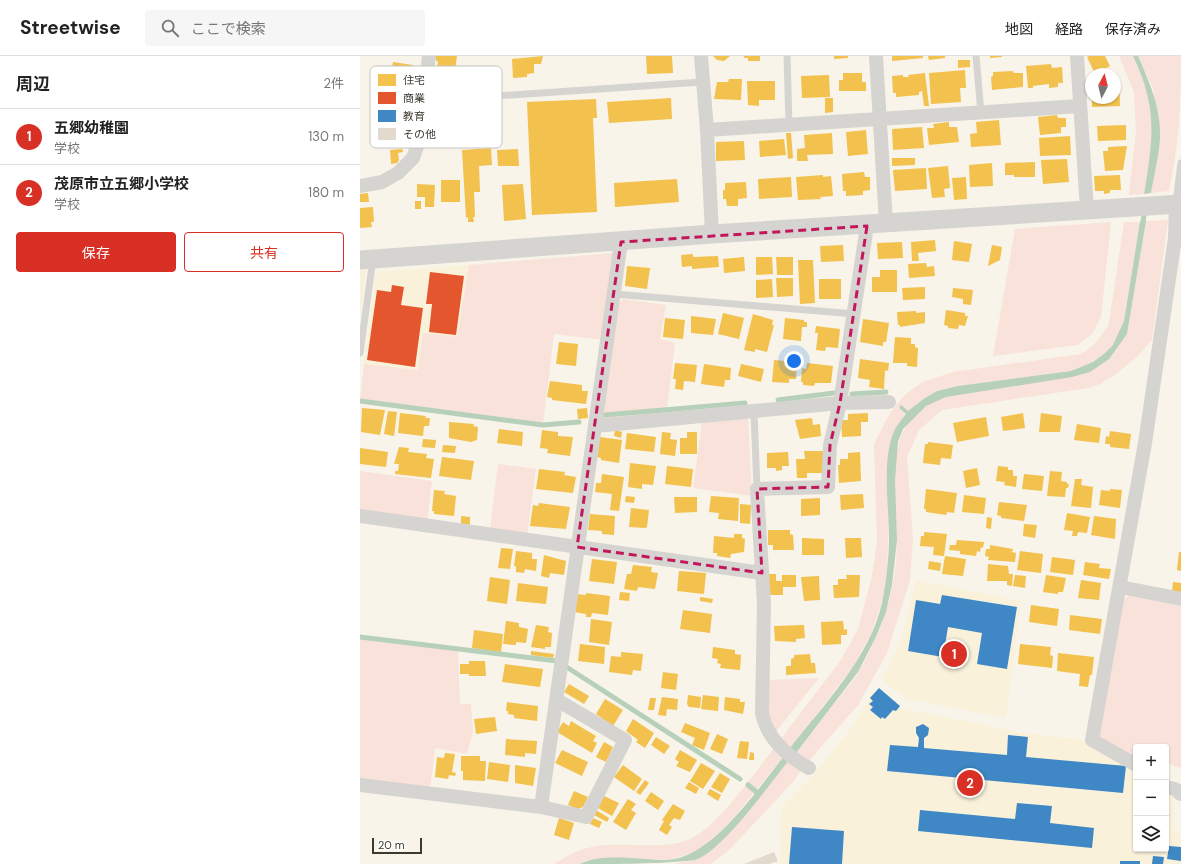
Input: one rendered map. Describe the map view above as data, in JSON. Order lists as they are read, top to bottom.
{
  "legend": [
    "住宅",
    "商業",
    "教育",
    "その他"
  ],
  "scale_bar": "20 m",
  "north": "top",
  "page": {
    "header": "Streetwise",
    "search": "ここで検索",
    "nav": ["地図", "経路", "保存済み"],
    "heading": ["周辺", "2件"],
    "list": [
      {
        "mark": "1",
        "name": "五郷幼稚園",
        "note": "学校",
        "value": "130 m"
      },
      {
        "mark": "2",
        "name": "茂原市立五郷小学校",
        "note": "学校",
        "value": "180 m"
      }
    ],
    "buttons": ["保存", "共有"],
    "pins": ["1", "2"],
    "map_buttons": ["+", "−"],
    "scale": "20 m"
  }
}
